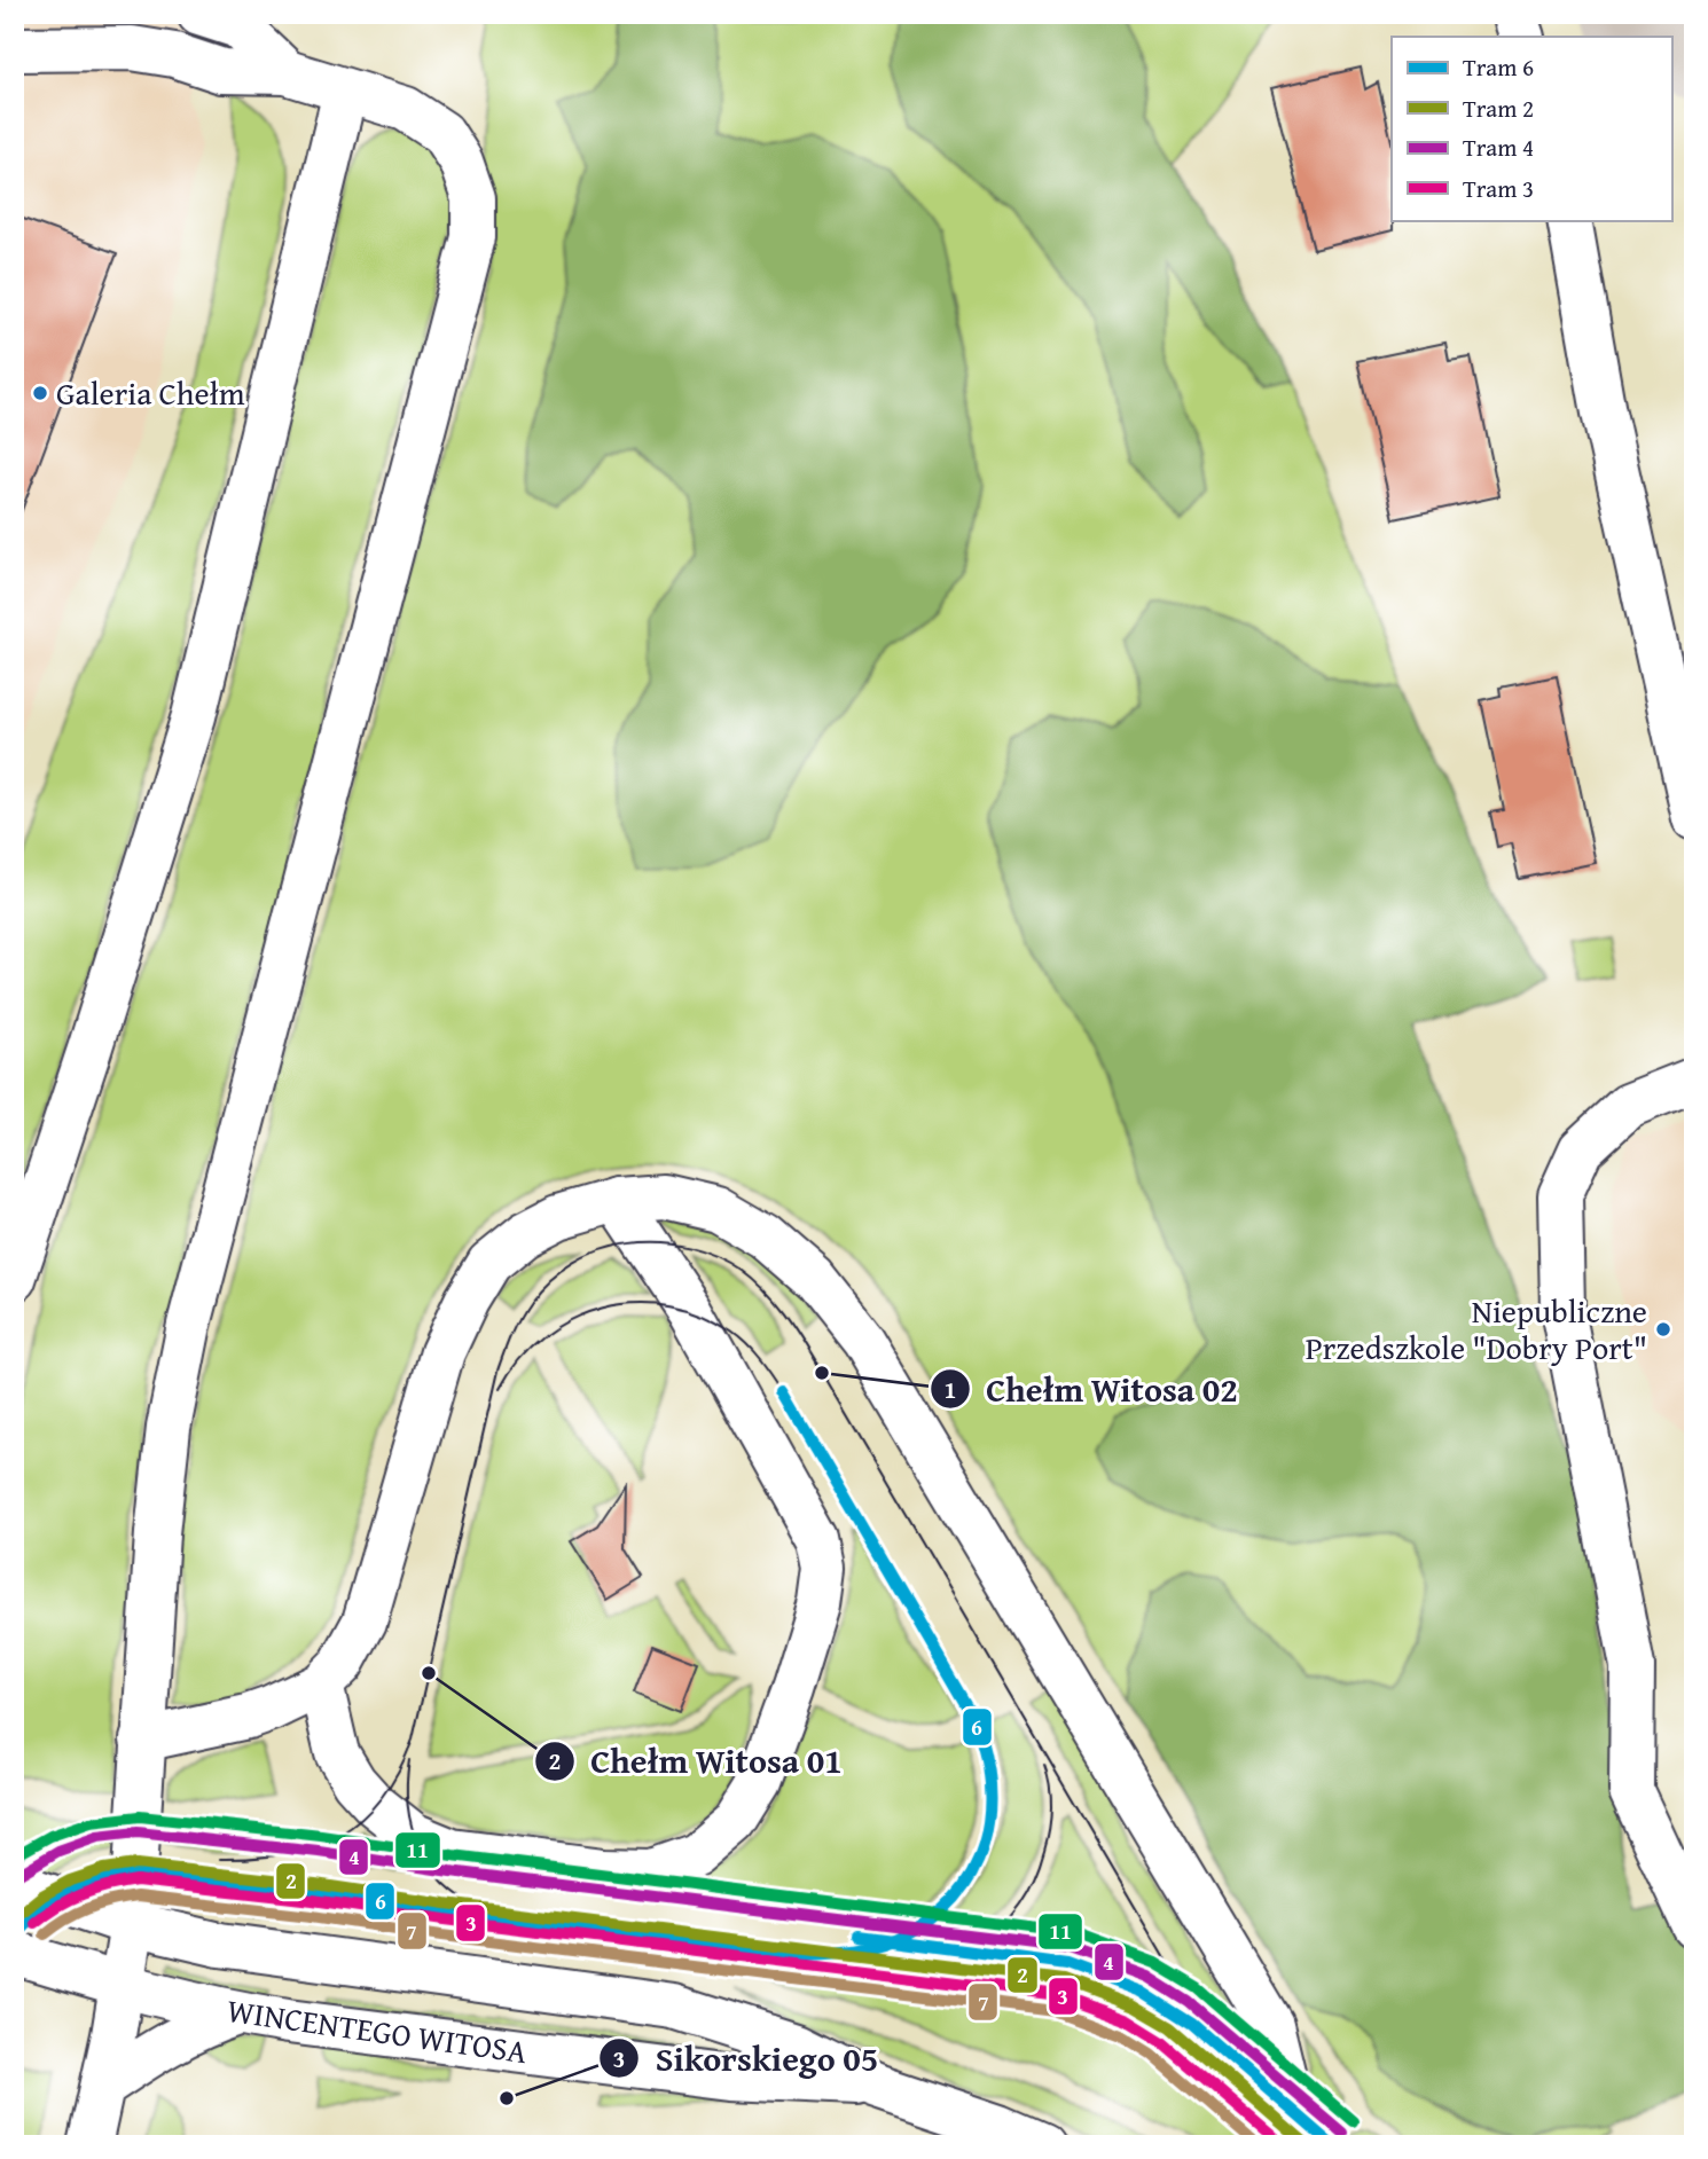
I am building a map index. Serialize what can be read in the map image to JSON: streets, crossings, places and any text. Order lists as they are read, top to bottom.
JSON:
{
  "streets": {
    "street": ["WINCENTEGO WITOSA"]
  },
  "places": [
    "Galeria Chełm",
    "Niepubliczne Przedszkole \"Dobry Port\"",
    "Chełm Witosa 02",
    "Chełm Witosa 01",
    "Sikorskiego 05"
  ],
  "lines": [
    "tram line 6",
    "transit line 11",
    "tram line 4",
    "tram line 2",
    "tram line 3",
    "transit line 7"
  ],
  "legend": [
    "Tram 6",
    "Tram 2",
    "Tram 4",
    "Tram 3"
  ]
}
